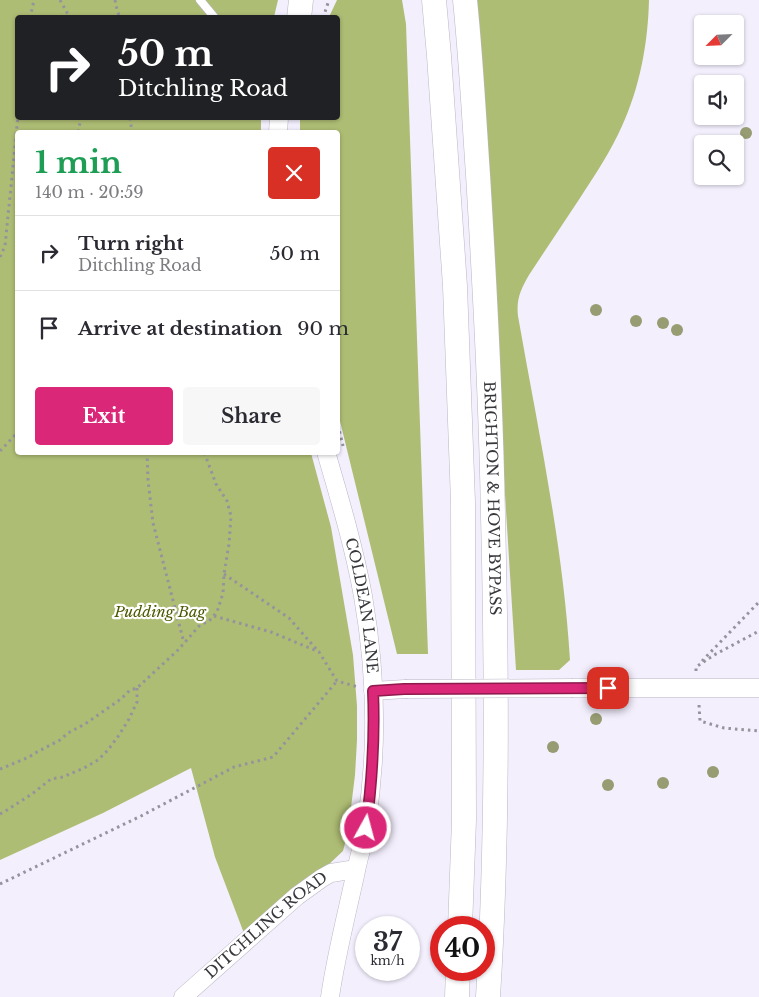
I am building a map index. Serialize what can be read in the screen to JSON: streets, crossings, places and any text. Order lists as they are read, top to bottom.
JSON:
{
  "streets": {
    "highway": ["BRIGHTON & HOVE BYPASS"],
    "street": ["COLDEAN LANE", "DITCHLING ROAD"]
  },
  "crossings": [
    ["COLDEAN LANE", "DITCHLING ROAD"]
  ],
  "parks": ["Pudding Bag"],
  "north": "bottom left",
  "page": {
    "turn": ["50 m", "Ditchling Road"],
    "heading": ["1 min", "140 m · 20:59"],
    "list": [
      {
        "name": "Turn right",
        "note": "Ditchling Road",
        "value": "50 m"
      },
      {
        "name": "Arrive at destination",
        "value": "90 m"
      }
    ],
    "buttons": ["Exit", "Share"],
    "speed": "37 km/h",
    "limit": "40"
  }
}
